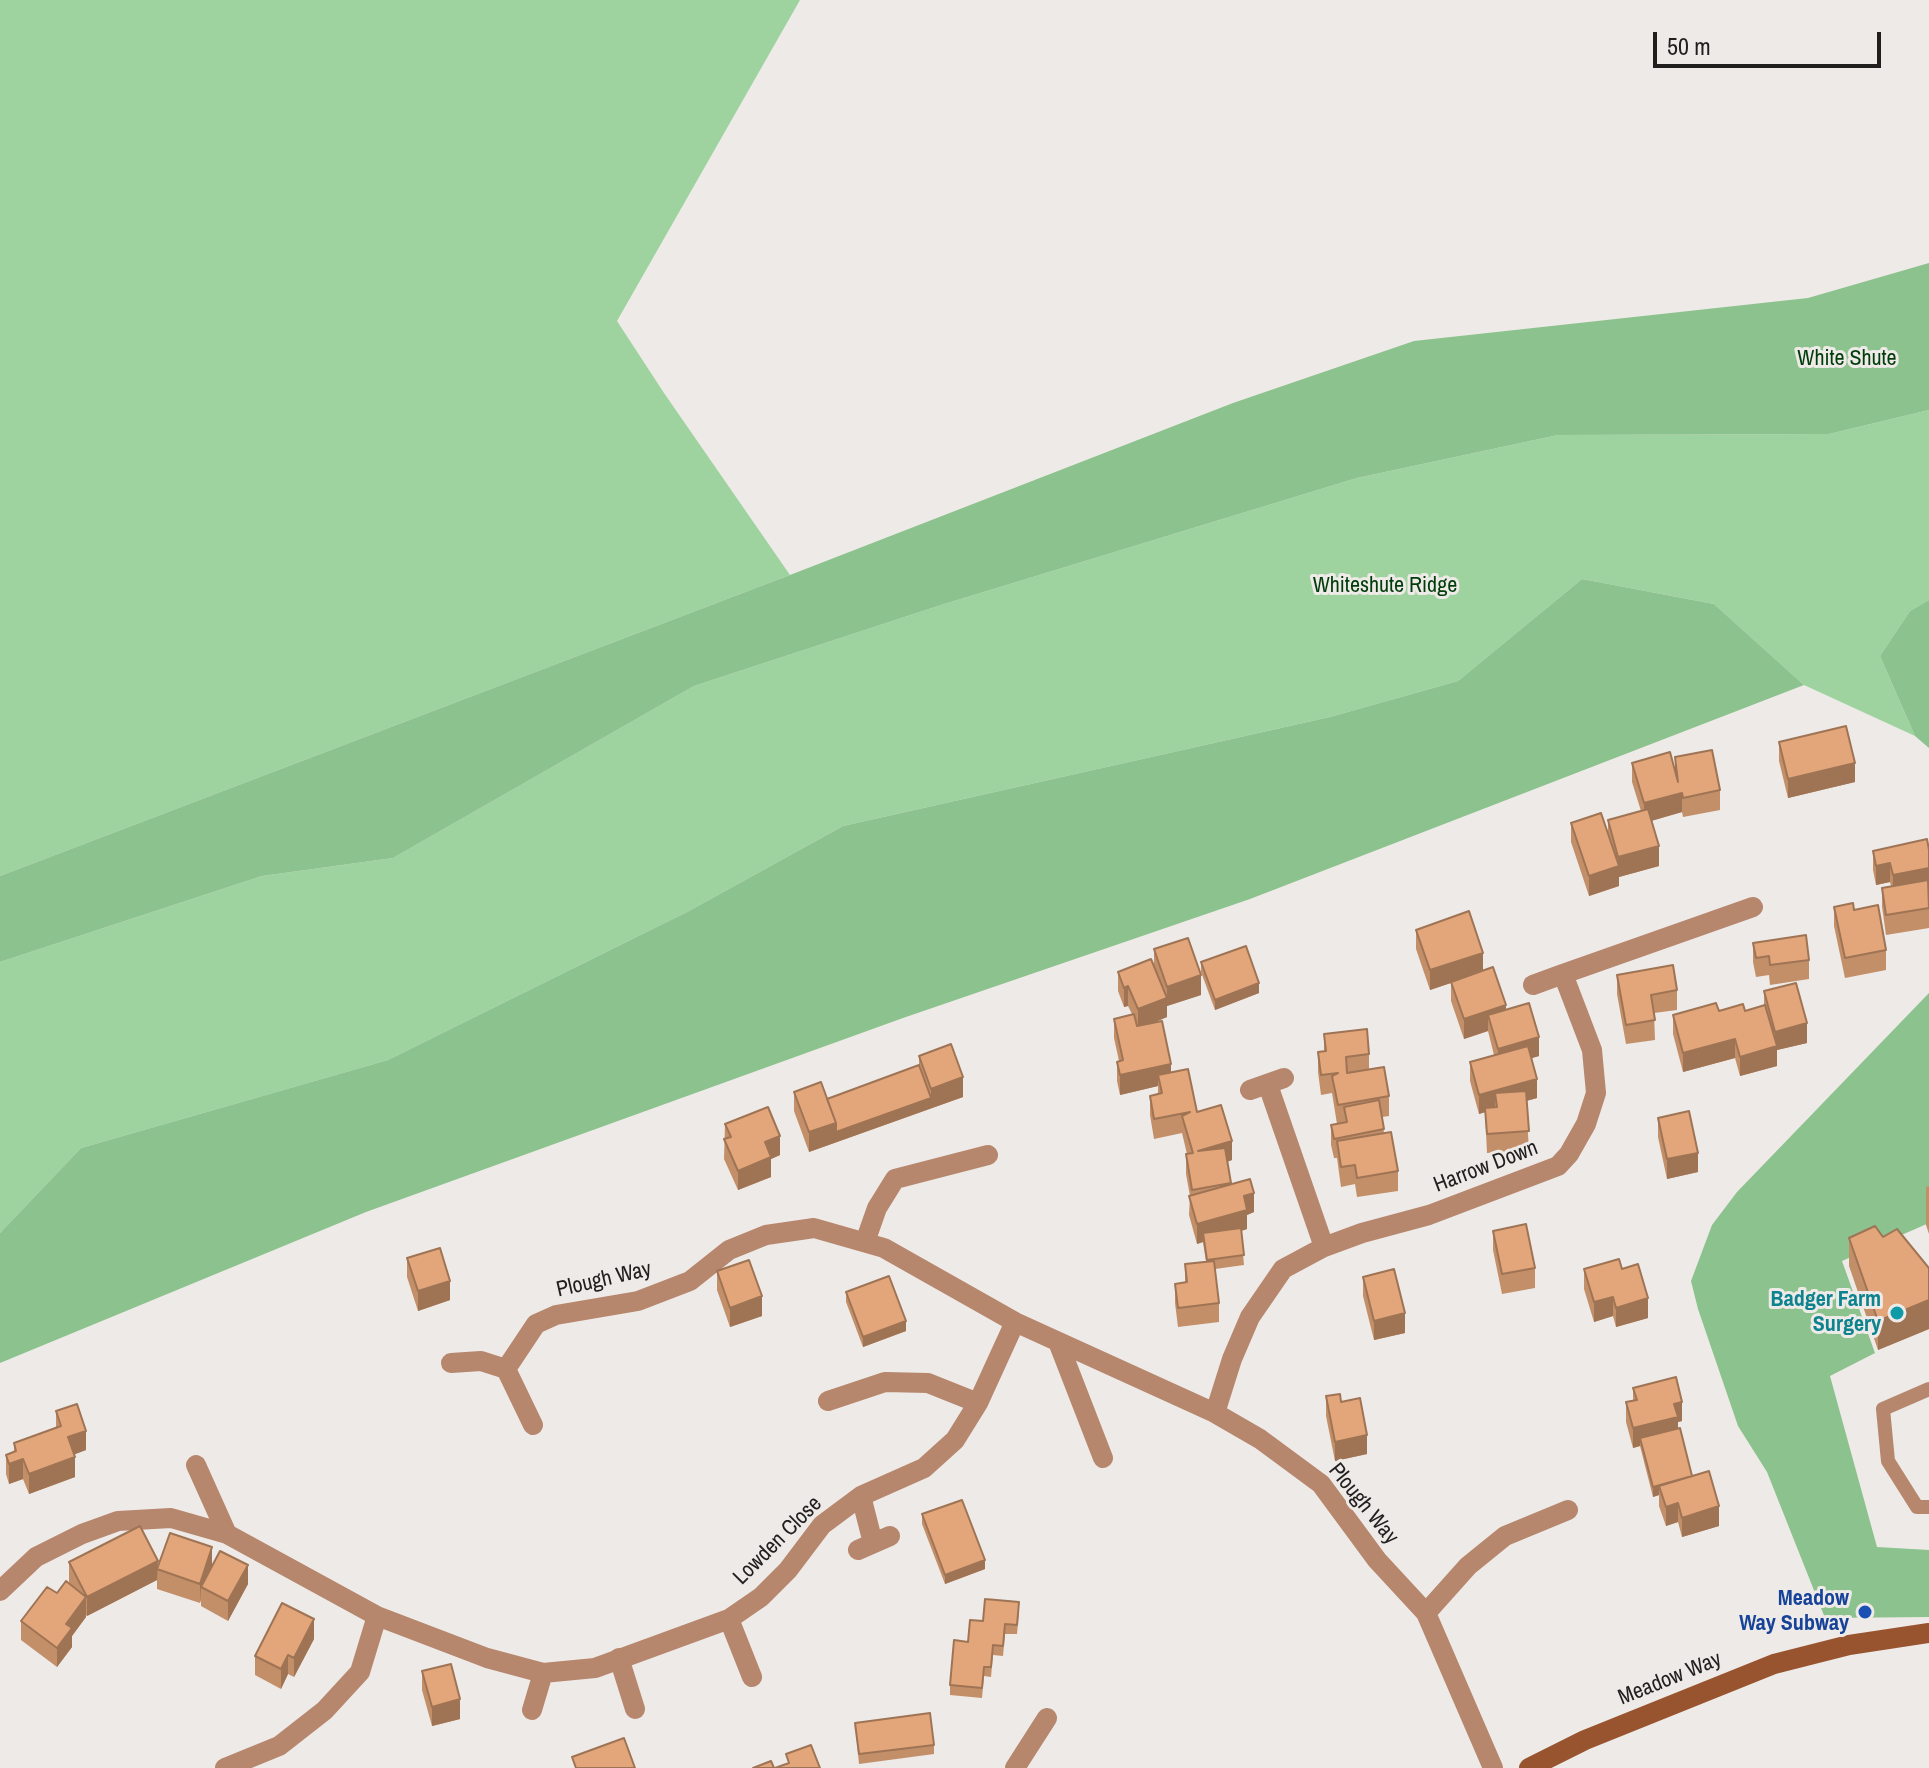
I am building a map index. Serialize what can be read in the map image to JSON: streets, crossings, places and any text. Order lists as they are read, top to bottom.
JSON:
{
  "streets": {
    "street": [
      "Harrow Down",
      "Plough Way",
      "Lowden Close",
      "Meadow Way"
    ]
  },
  "crossings": [
    ["Harrow Down", "Plough Way"],
    ["Plough Way", "Lowden Close"]
  ],
  "parks": ["White Shute", "Whiteshute Ridge"],
  "places": ["Badger Farm Surgery", "Meadow Way Subway"],
  "scale_bar": "50 m"
}
